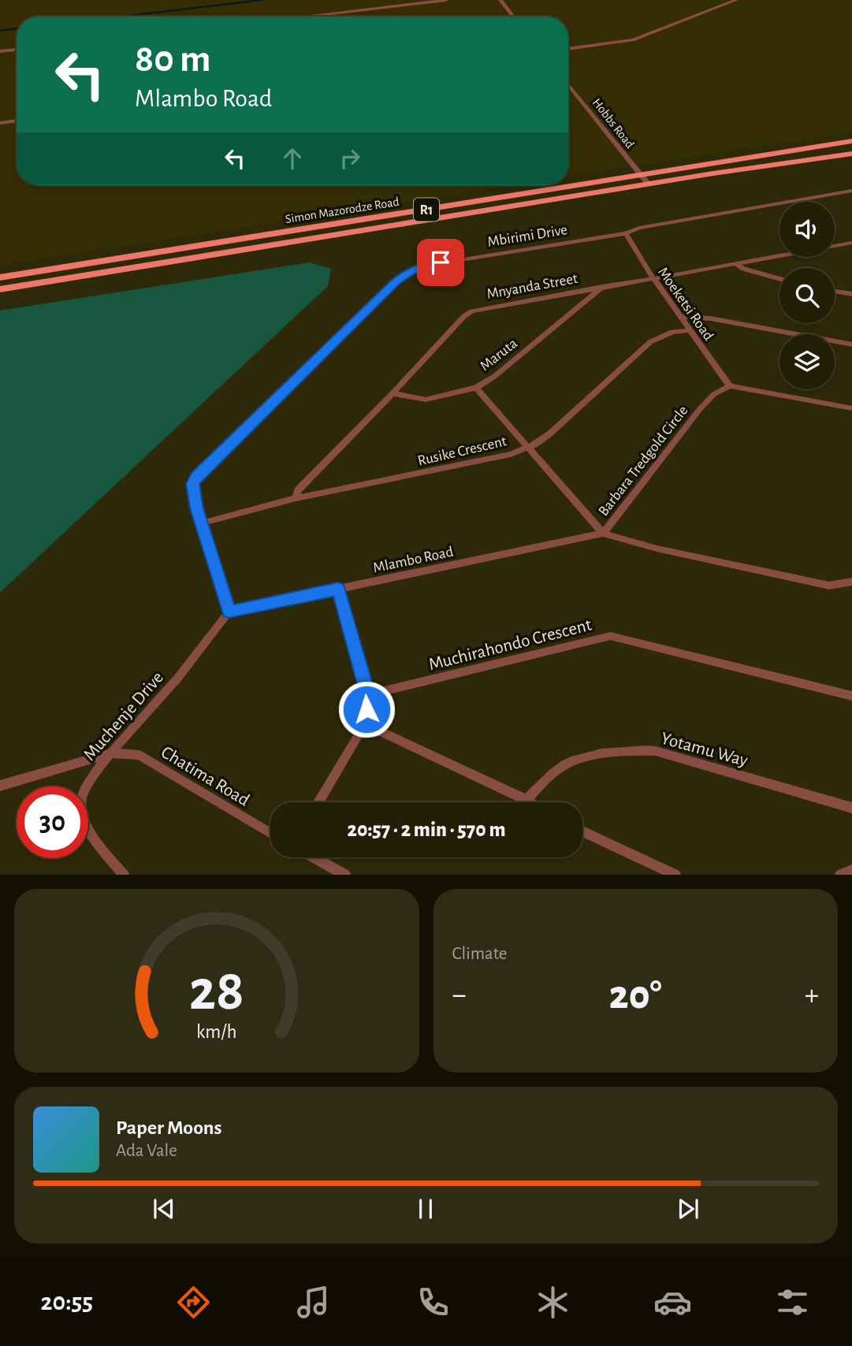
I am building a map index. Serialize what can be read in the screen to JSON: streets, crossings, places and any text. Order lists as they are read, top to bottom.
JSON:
{
  "streets": {
    "highway": ["Simon Mazorodze Road", "R1"],
    "street": [
      "Hobbs Road",
      "Mbirimi Drive",
      "Mnyanda Street",
      "Moeketsi Road",
      "Maruta",
      "Rusike Crescent",
      "Barbara Tredgold Circle",
      "Mlambo Road",
      "Muchirahondo Crescent",
      "Muchenje Drive",
      "Yotamu Way",
      "Chatima Road"
    ]
  },
  "crossings": [
    ["Hobbs Road", "Simon Mazorodze Road"],
    ["Mbirimi Drive", "Moeketsi Road"],
    ["Mbirimi Drive", "Rusike Crescent"],
    ["Mbirimi Drive", "Mlambo Road"],
    ["Mbirimi Drive", "Muchenje Drive"],
    ["Mnyanda Street", "Moeketsi Road"],
    ["Mnyanda Street", "Maruta"],
    ["Mnyanda Street", "Rusike Crescent"],
    ["Moeketsi Road", "Rusike Crescent"],
    ["Moeketsi Road", "Barbara Tredgold Circle"],
    ["Barbara Tredgold Circle", "Mlambo Road"],
    ["Mlambo Road", "Muchenje Drive"],
    ["Muchenje Drive", "Chatima Road"]
  ],
  "page": {
    "turn": ["80 m", "Mlambo Road"],
    "limit": "30",
    "trip": "20:57 · 2 min · 570 m",
    "tile": "Climate",
    "heat": ["−", "20°", "+"],
    "song": ["Paper Moons", "Ada Vale"],
    "tabs": "20:55",
    "gauge": ["28", "km/h"]
  }
}
